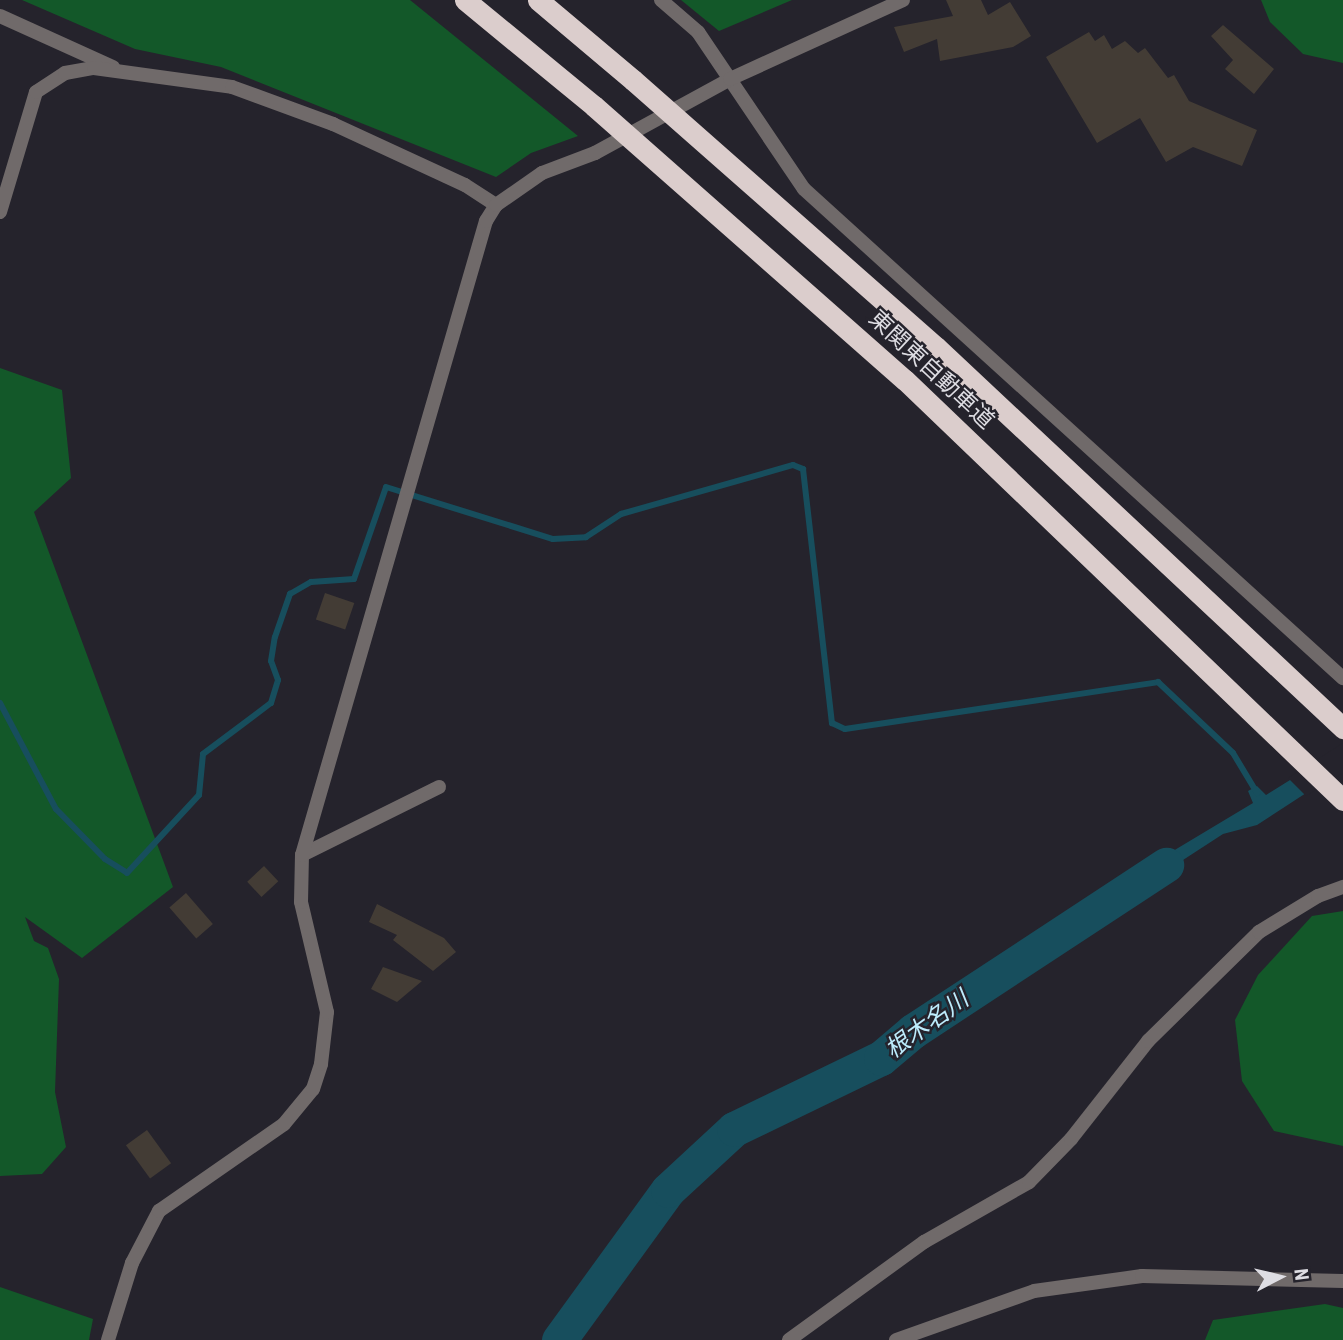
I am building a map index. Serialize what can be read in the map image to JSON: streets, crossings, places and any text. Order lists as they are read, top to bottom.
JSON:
{
  "streets": {
    "highway": ["東関東自動車道"]
  },
  "water": ["根木名川"],
  "north": "right"
}
